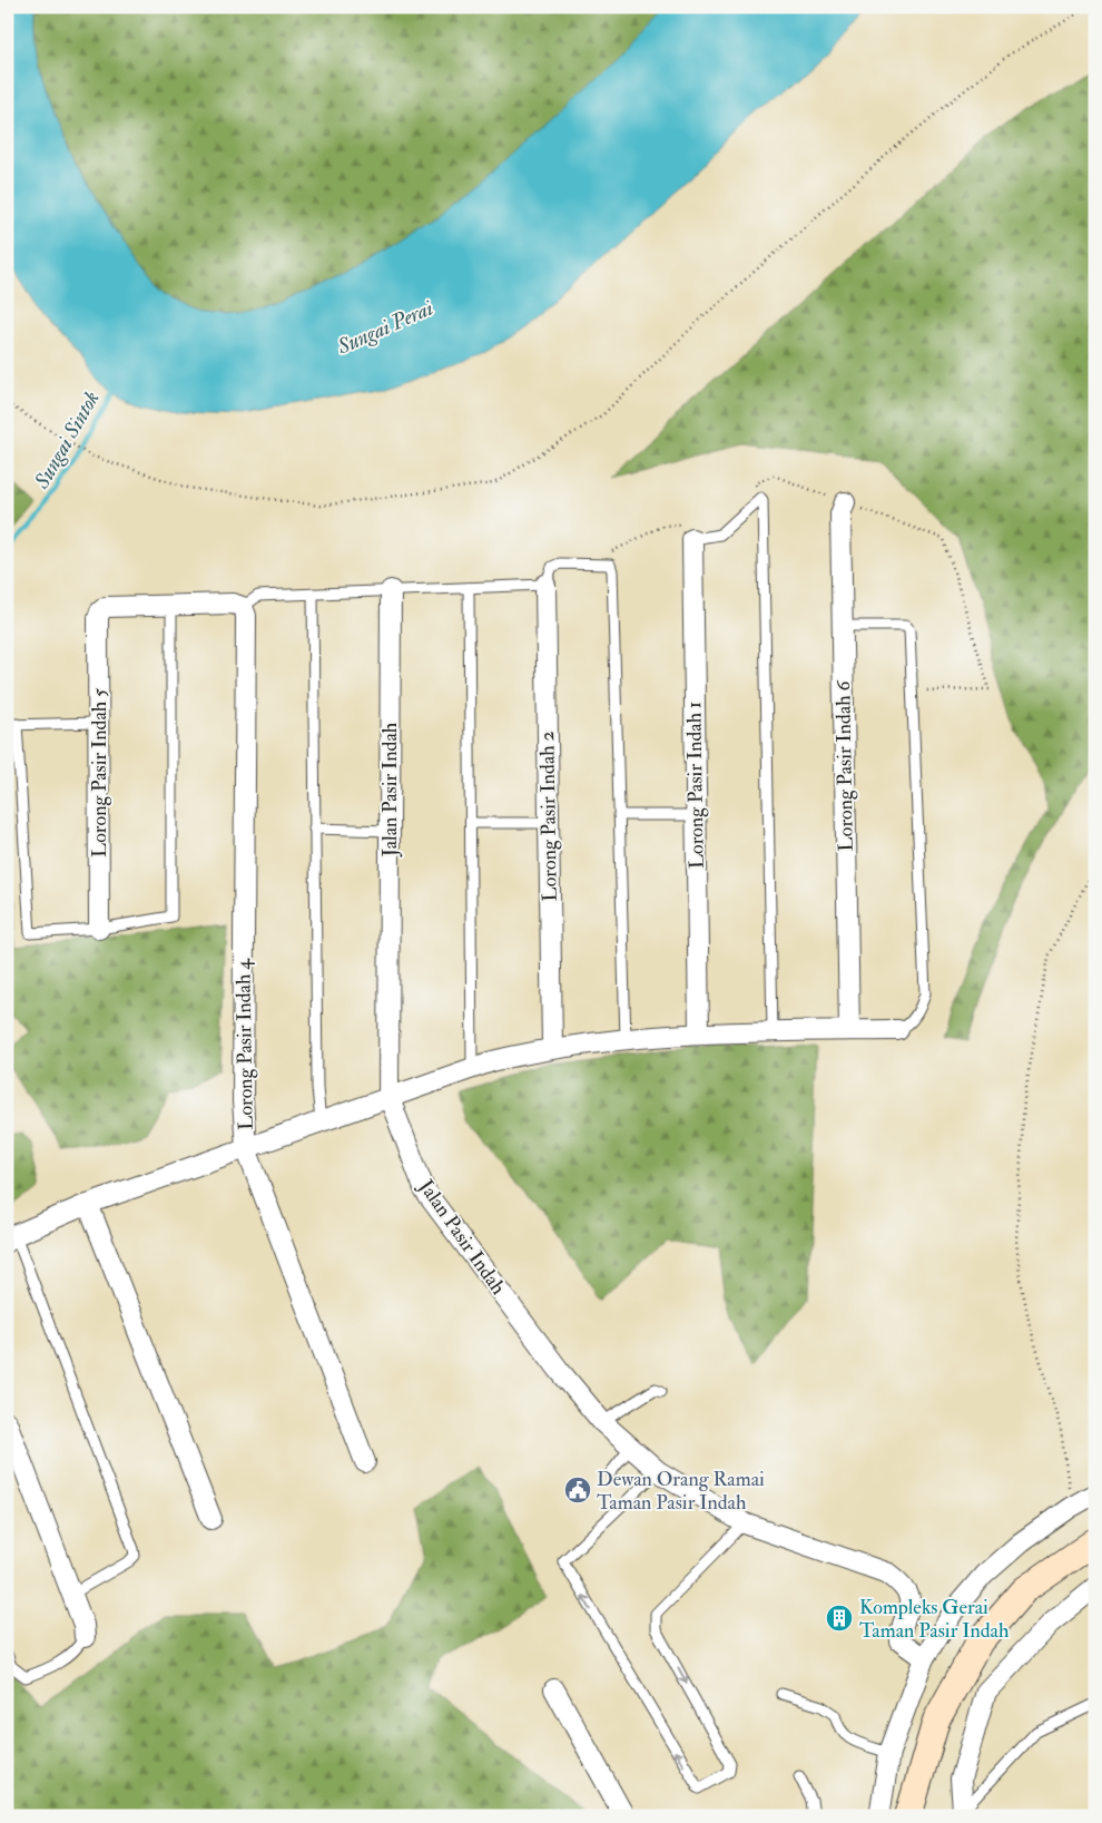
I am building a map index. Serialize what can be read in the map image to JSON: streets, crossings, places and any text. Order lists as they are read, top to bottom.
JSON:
{
  "streets": {
    "street": [
      "Lorong Pasir Indah 6",
      "Lorong Pasir Indah 5",
      "Lorong Pasir Indah 1",
      "Jalan Pasir Indah",
      "Lorong Pasir Indah 2",
      "Lorong Pasir Indah 4"
    ]
  },
  "water": ["Sungai Perai", "Sungai Sintok"],
  "places": {
    "public building": ["Dewan Orang Ramai Taman Pasir Indah"],
    "building": ["Kompleks Gerai Taman Pasir Indah"]
  }
}
